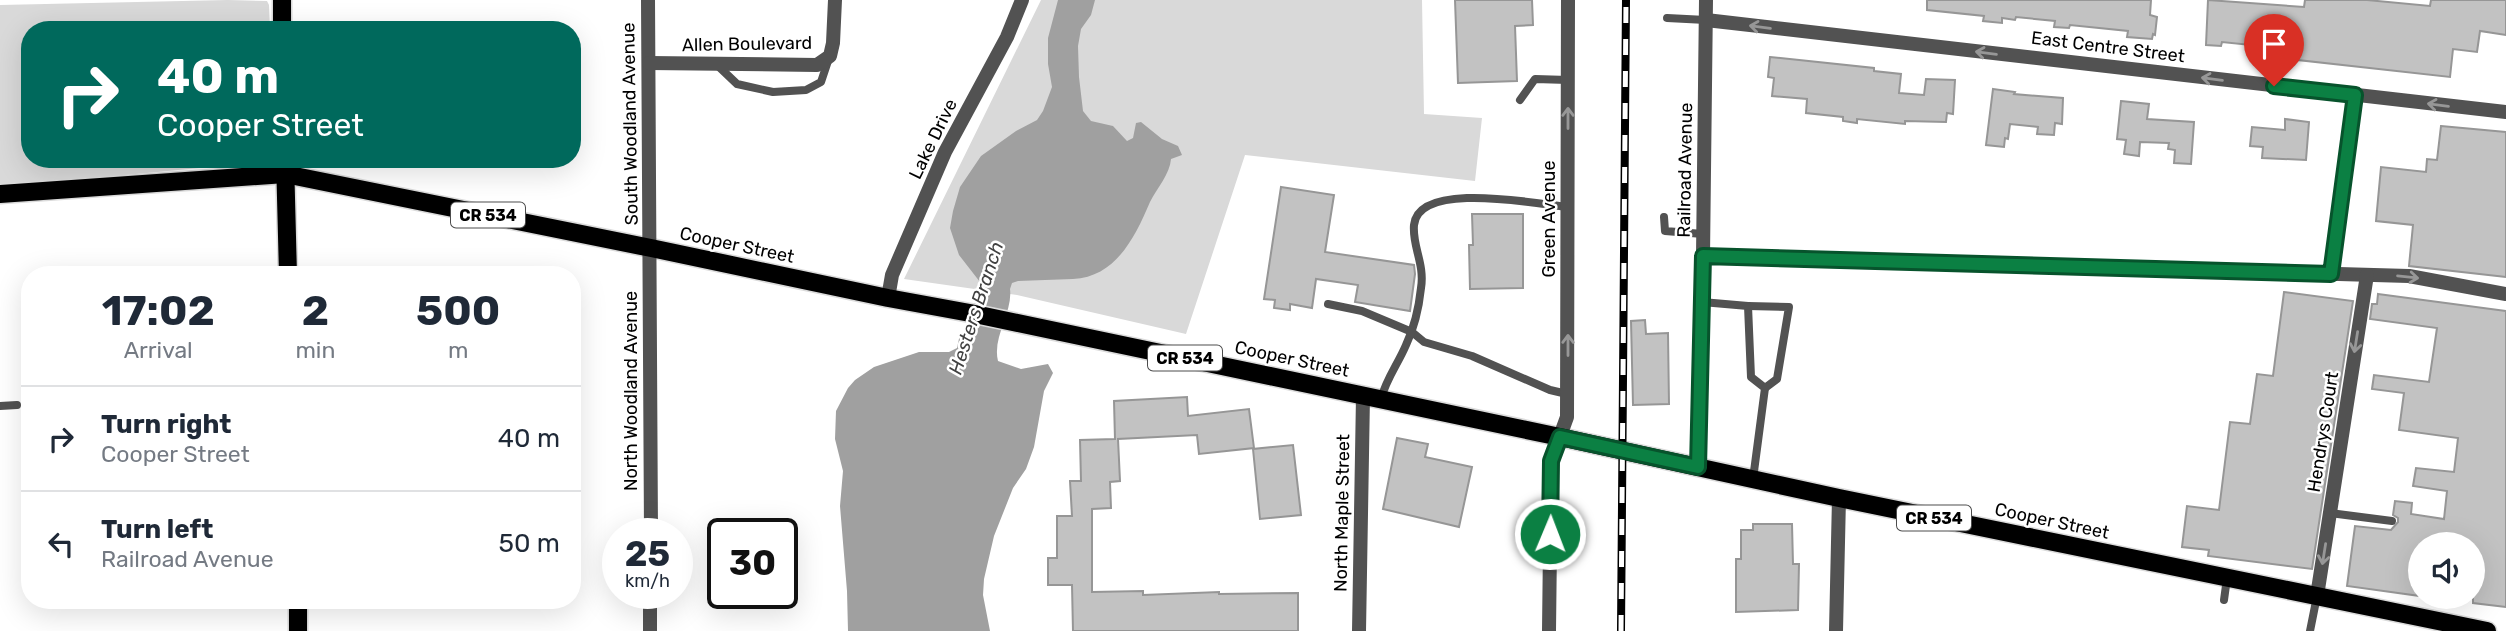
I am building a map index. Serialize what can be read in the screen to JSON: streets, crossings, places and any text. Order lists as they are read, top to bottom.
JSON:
{
  "streets": {
    "main road": ["CR 534", "Cooper Street"],
    "street": [
      "Allen Boulevard",
      "East Centre Street",
      "South Woodland Avenue",
      "Lake Drive",
      "Railroad Avenue",
      "Green Avenue",
      "North Woodland Avenue",
      "Hendrys Court",
      "North Maple Street"
    ]
  },
  "crossings": [
    ["Allen Boulevard", "South Woodland Avenue"],
    ["East Centre Street", "Railroad Avenue"],
    ["South Woodland Avenue", "Cooper Street"],
    ["South Woodland Avenue", "North Woodland Avenue"],
    ["Lake Drive", "Cooper Street"],
    ["Railroad Avenue", "Cooper Street"],
    ["Green Avenue", "Cooper Street"],
    ["Cooper Street", "North Woodland Avenue"],
    ["Cooper Street", "Hendrys Court"],
    ["Cooper Street", "North Maple Street"]
  ],
  "one_way": ["East Centre Street", "Green Avenue", "Hendrys Court"],
  "water": ["Hesters Branch"],
  "page": {
    "turn": ["40 m", "Cooper Street"],
    "eta": [
      "17:02",
      "Arrival",
      "2",
      "min",
      "500",
      "m"
    ],
    "list": [
      {
        "name": "Turn right",
        "note": "Cooper Street",
        "value": "40 m"
      },
      {
        "name": "Turn left",
        "note": "Railroad Avenue",
        "value": "50 m"
      }
    ],
    "speed": "25 km/h",
    "limit": "30"
  }
}
